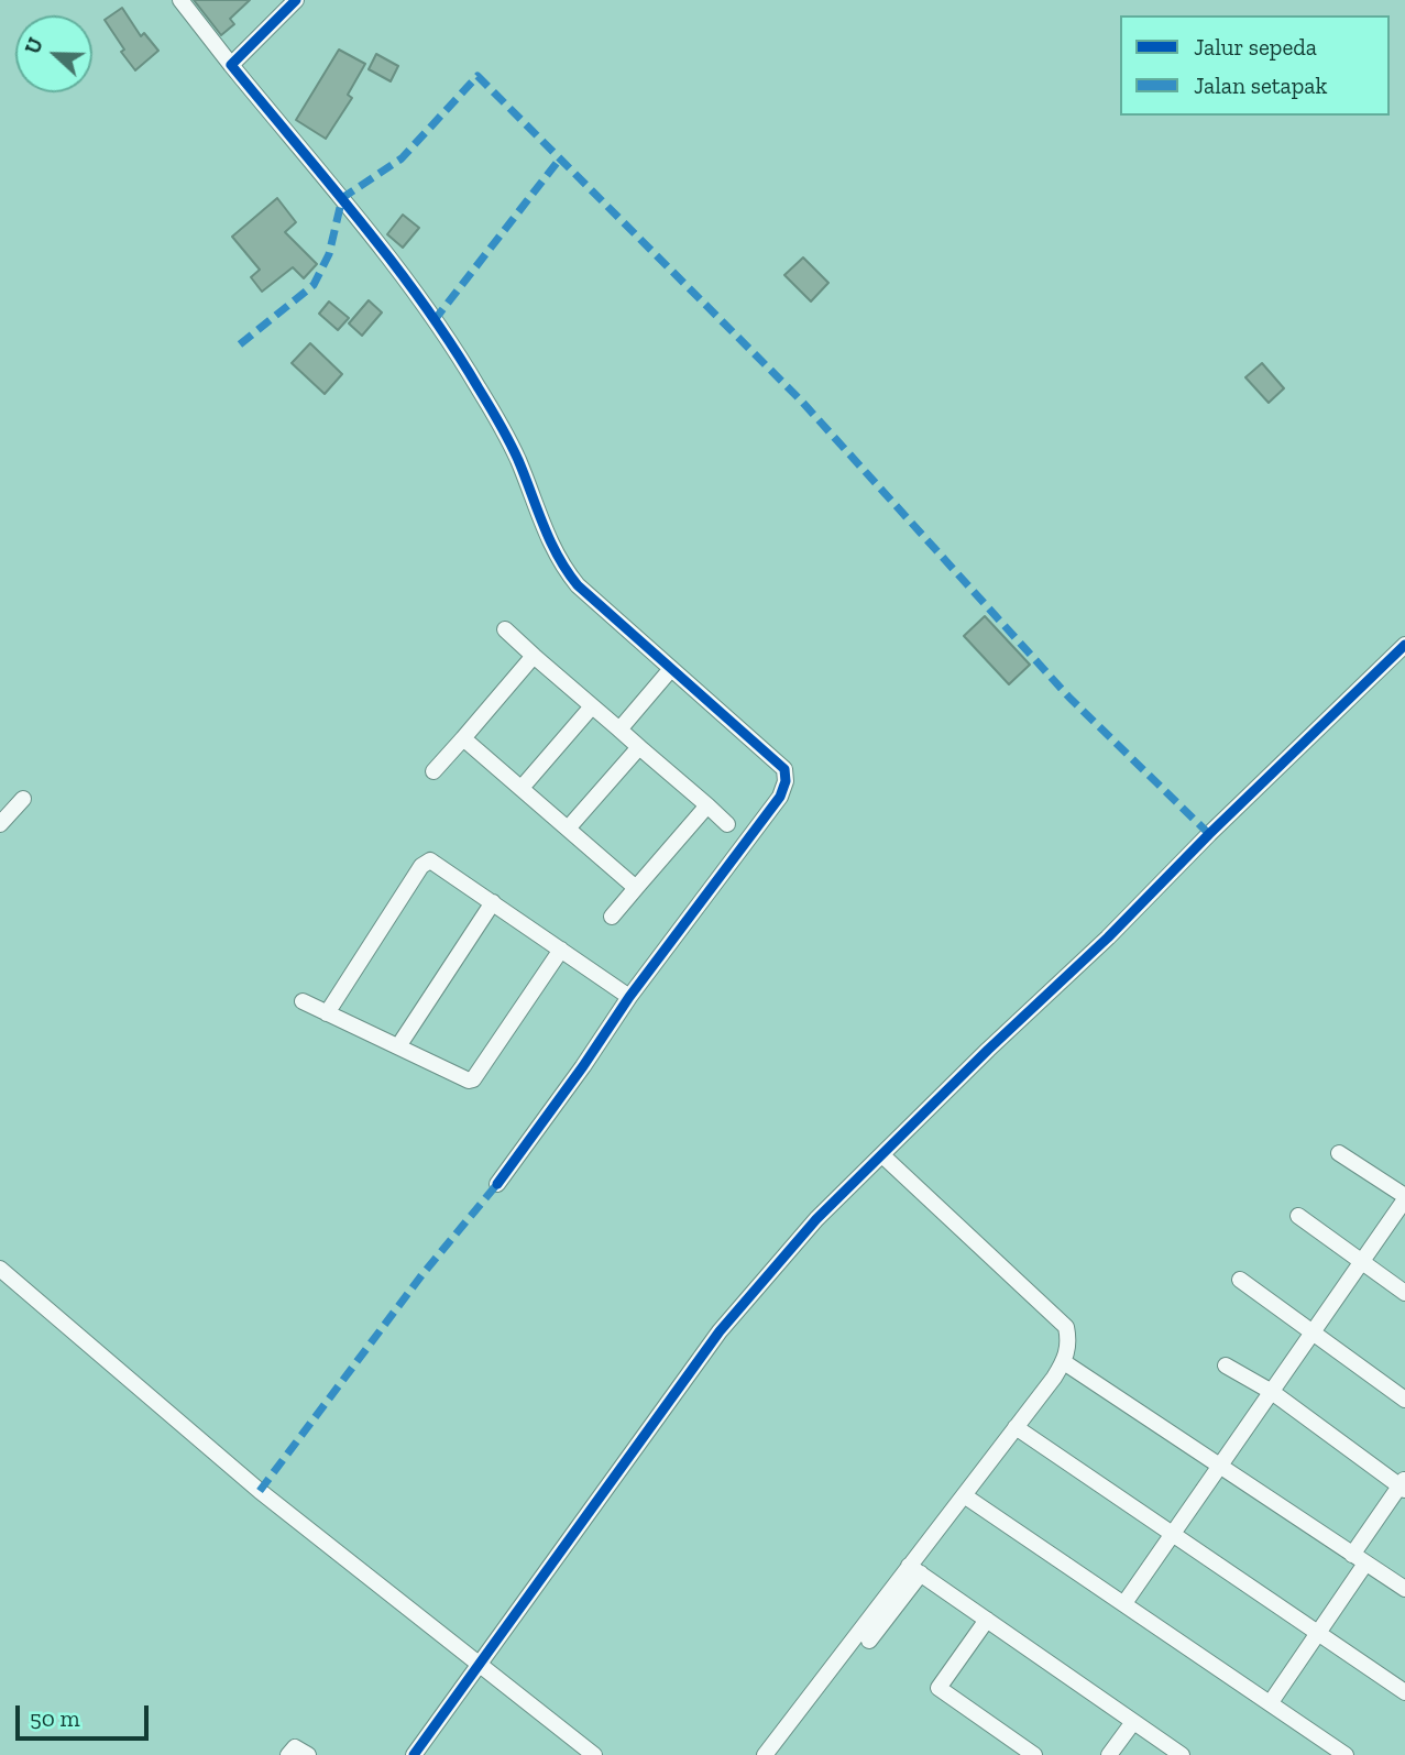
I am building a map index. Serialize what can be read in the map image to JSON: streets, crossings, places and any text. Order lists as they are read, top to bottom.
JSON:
{
  "legend": ["Jalur sepeda", "Jalan setapak"],
  "scale_bar": "50 m",
  "north": "left"
}
